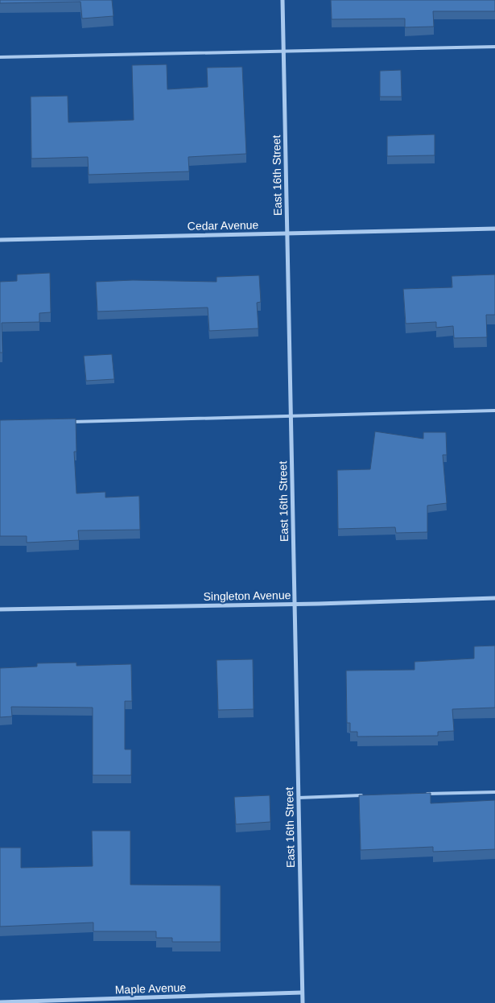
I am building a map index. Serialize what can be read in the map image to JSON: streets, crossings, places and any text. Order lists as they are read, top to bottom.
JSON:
{
  "streets": {
    "street": [
      "East 16th Street",
      "Cedar Avenue",
      "Singleton Avenue",
      "Maple Avenue"
    ]
  },
  "crossings": [
    ["East 16th Street", "Cedar Avenue"],
    ["East 16th Street", "Singleton Avenue"],
    ["East 16th Street", "Maple Avenue"]
  ]
}
